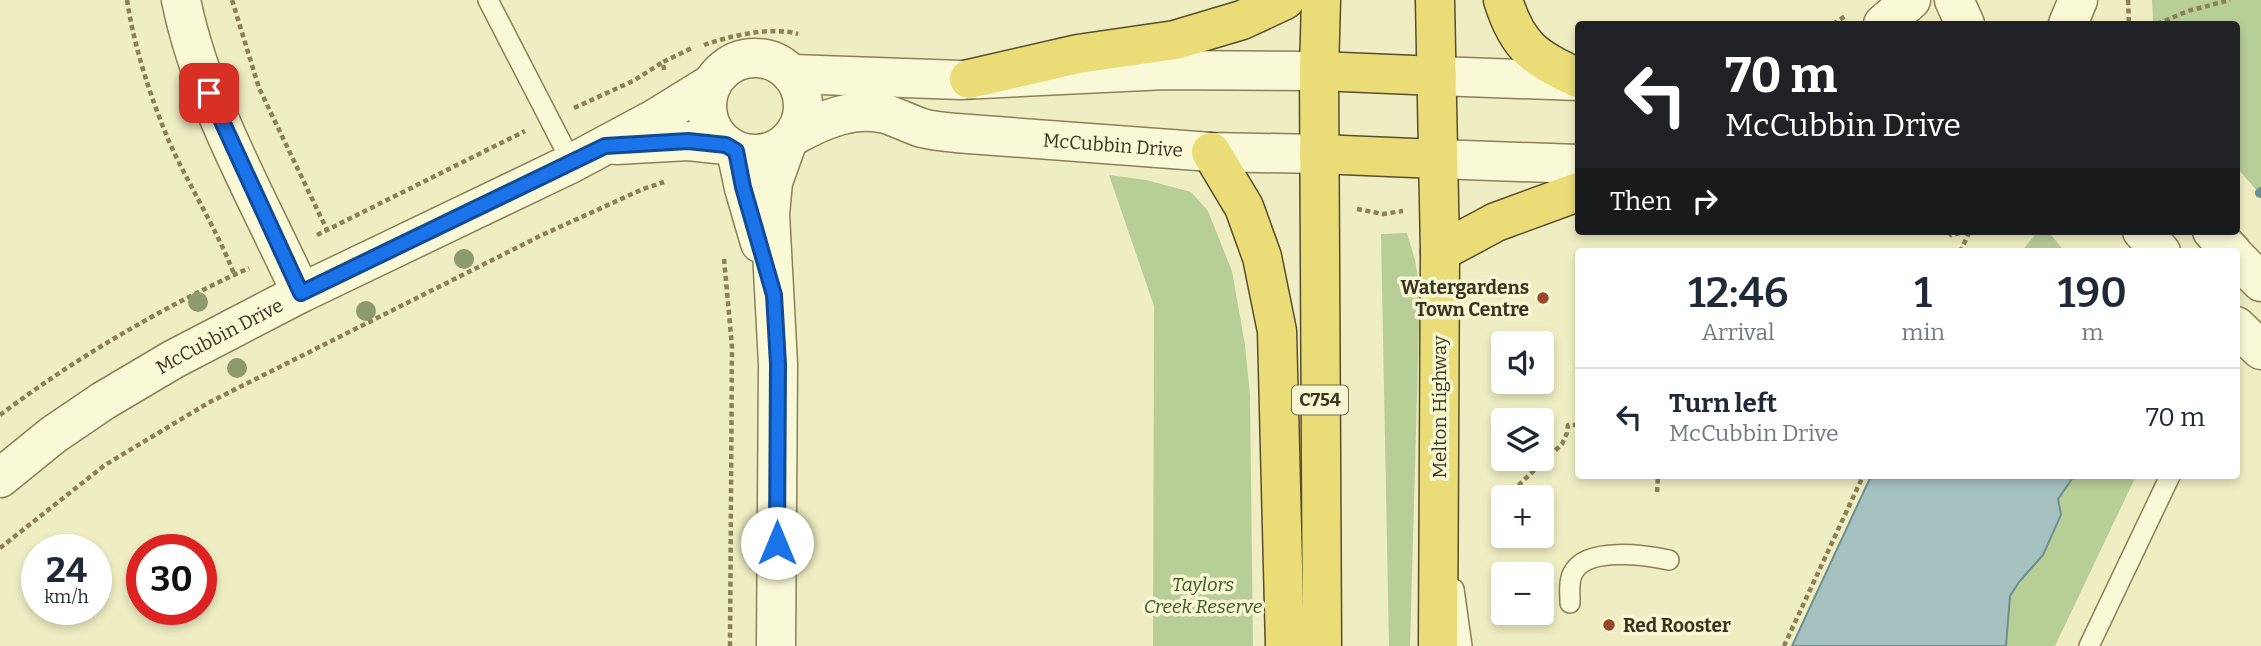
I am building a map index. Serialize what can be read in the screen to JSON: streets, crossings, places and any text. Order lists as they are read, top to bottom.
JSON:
{
  "streets": {
    "highway": ["McCubbin Drive", "C754", "Melton Highway"]
  },
  "crossings": [
    ["McCubbin Drive", "C754"],
    ["McCubbin Drive", "Melton Highway"]
  ],
  "parks": ["Taylors Creek Reserve"],
  "places": ["Watergardens Town Centre", "Red Rooster"],
  "page": {
    "turn": ["70 m", "McCubbin Drive"],
    "then": "Then",
    "eta": [
      "12:46",
      "Arrival",
      "1",
      "min",
      "190",
      "m"
    ],
    "map_buttons": ["+", "−"],
    "list": [
      {
        "name": "Turn left",
        "note": "McCubbin Drive",
        "value": "70 m"
      }
    ],
    "speed": "24 km/h",
    "limit": "30"
  }
}
